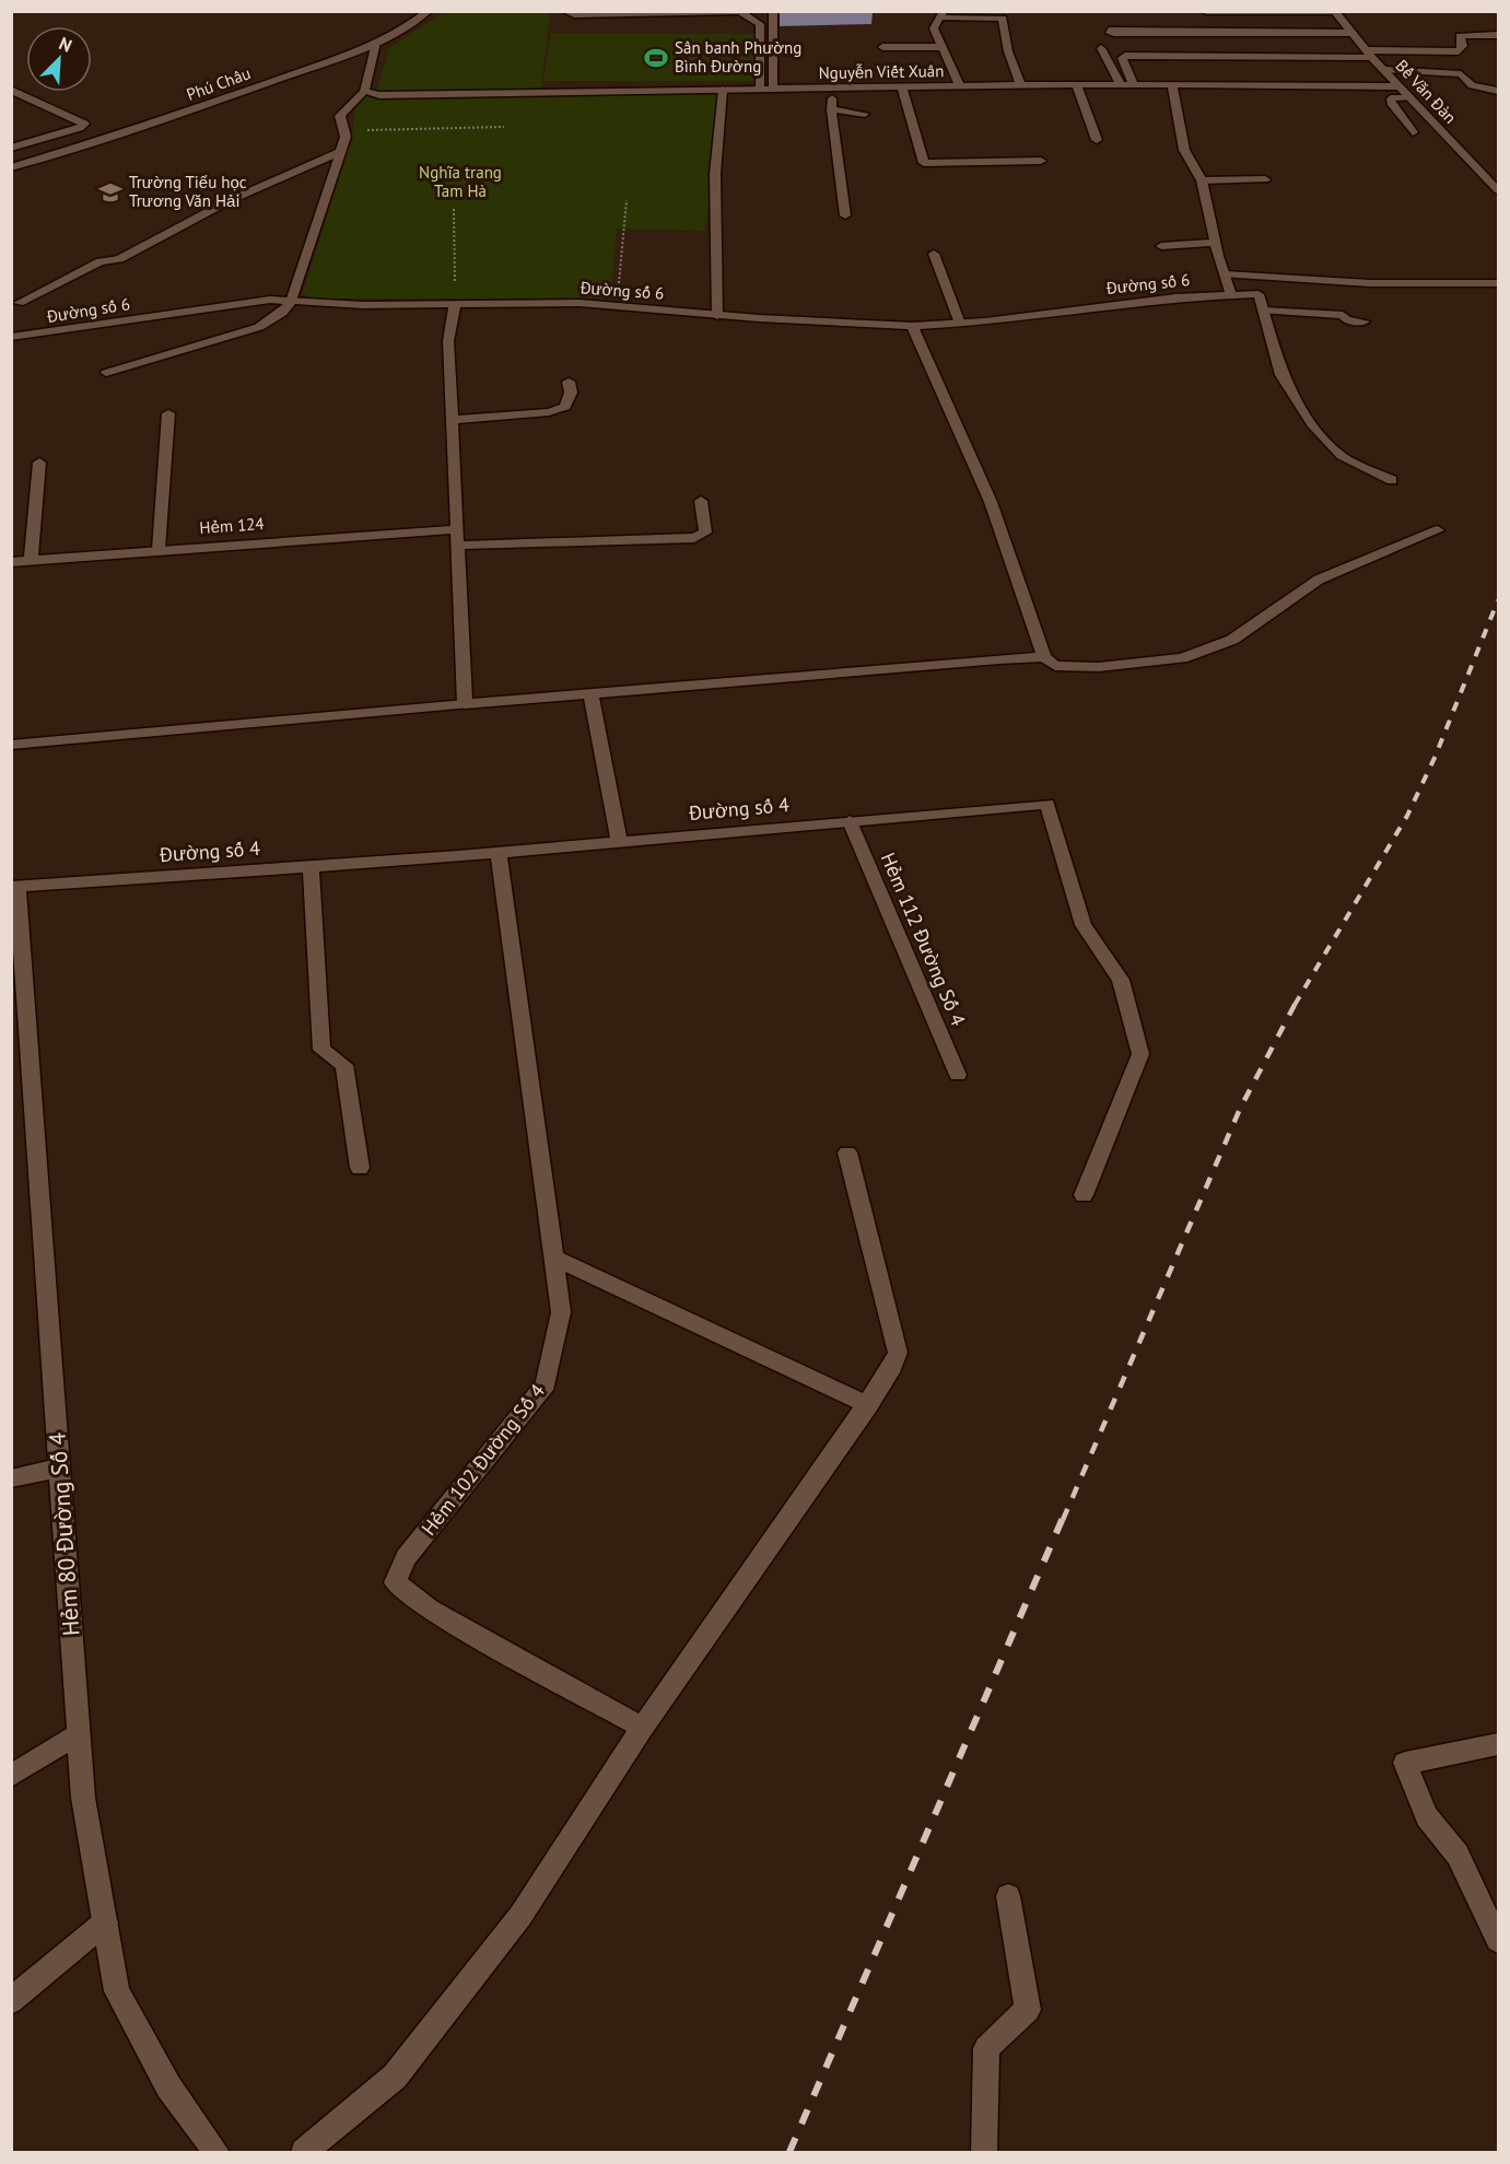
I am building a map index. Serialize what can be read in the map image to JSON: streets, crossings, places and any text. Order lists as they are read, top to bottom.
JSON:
{
  "streets": {
    "street": [
      "Nguyễn Viết Xuân",
      "Phú Châu",
      "Bế Văn Đàn",
      "Đường số 6",
      "Hẻm 124",
      "Đường số 4",
      "Hẻm 112 Đường Số 4",
      "Hẻm 102 Đường Số 4",
      "Hẻm 80 Đường Số 4"
    ]
  },
  "crossings": [
    ["Nguyễn Viết Xuân", "Bế Văn Đàn"],
    ["Đường số 4", "Hẻm 112 Đường Số 4"],
    ["Đường số 4", "Hẻm 102 Đường Số 4"],
    ["Đường số 4", "Hẻm 80 Đường Số 4"]
  ],
  "parks": ["Nghĩa trang Tam Hà"],
  "places": {
    "sports": ["Sân banh Phường Bình Đường"],
    "school or university": ["Trường Tiểu học Trương Văn Hải"]
  },
  "north": "top right"
}
